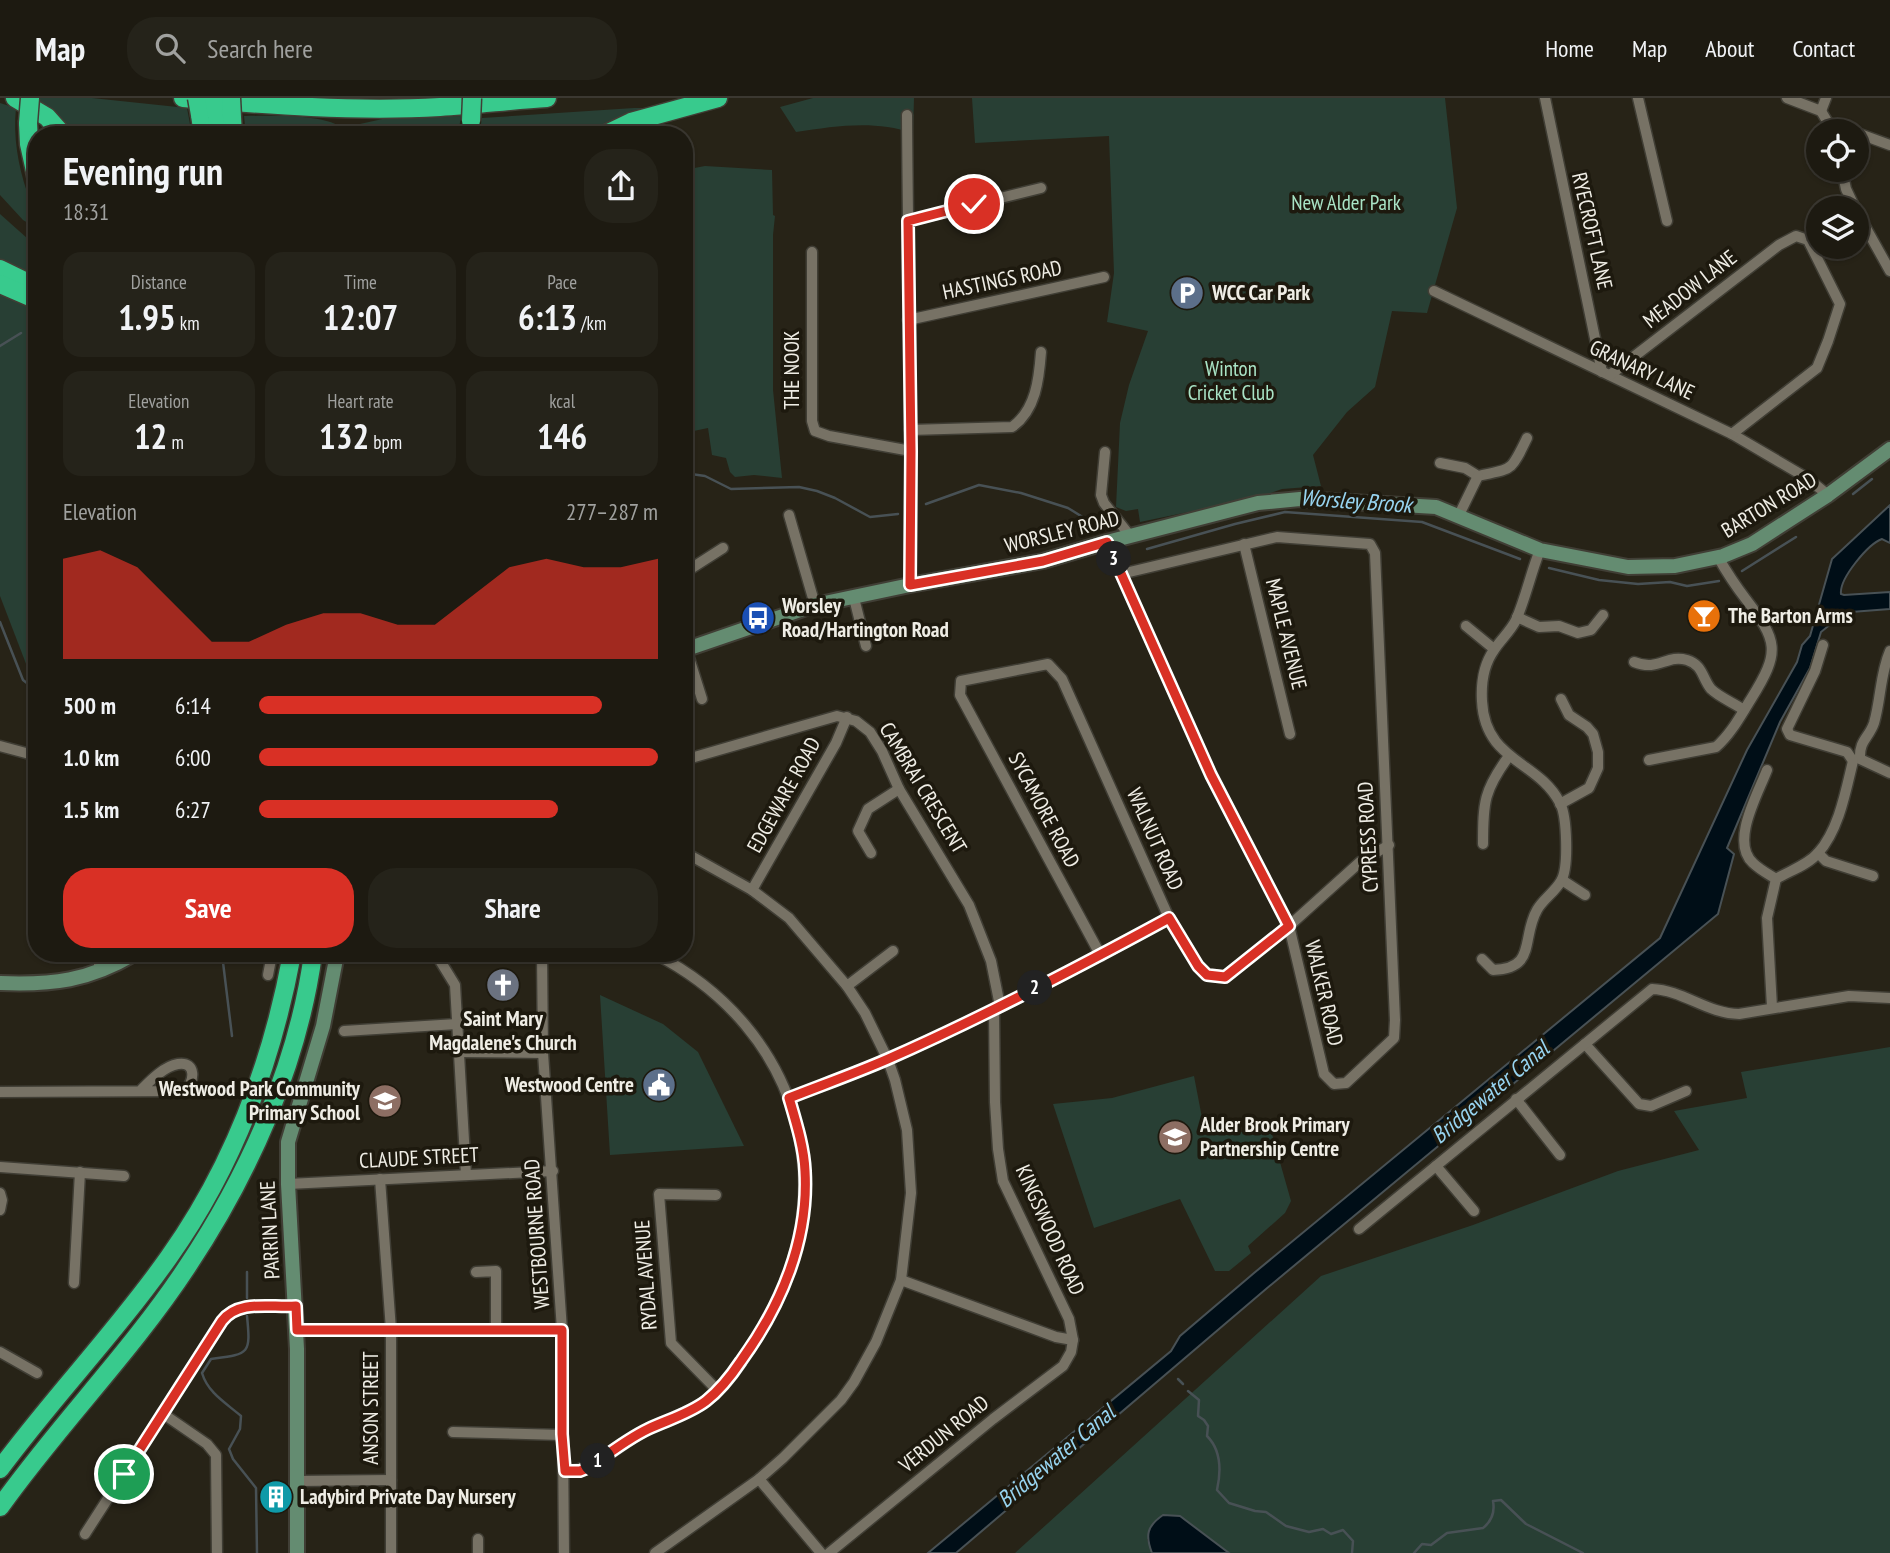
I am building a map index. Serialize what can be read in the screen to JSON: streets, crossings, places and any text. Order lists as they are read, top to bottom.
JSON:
{
  "streets": {
    "main road": ["BARTON ROAD", "WORSLEY ROAD", "PARRIN LANE"],
    "street": [
      "RYECROFT LANE",
      "HASTINGS ROAD",
      "MEADOW LANE",
      "THE NOOK",
      "GRANARY LANE",
      "MAPLE AVENUE",
      "CAMBRAI CRESCENT",
      "EDGEWARE ROAD",
      "SYCAMORE ROAD",
      "CYPRESS ROAD",
      "WALNUT ROAD",
      "WALKER ROAD",
      "CLAUDE STREET",
      "KINGSWOOD ROAD",
      "WESTBOURNE ROAD",
      "RYDAL AVENUE",
      "ANSON STREET",
      "VERDUN ROAD"
    ]
  },
  "crossings": [
    ["RYECROFT LANE", "MEADOW LANE"],
    ["RYECROFT LANE", "GRANARY LANE"],
    ["MEADOW LANE", "GRANARY LANE"],
    ["GRANARY LANE", "BARTON ROAD"],
    ["BARTON ROAD", "WORSLEY ROAD"],
    ["WORSLEY ROAD", "WALKER ROAD"],
    ["MAPLE AVENUE", "CYPRESS ROAD"],
    ["CAMBRAI CRESCENT", "EDGEWARE ROAD"],
    ["CAMBRAI CRESCENT", "KINGSWOOD ROAD"],
    ["SYCAMORE ROAD", "WALNUT ROAD"],
    ["CYPRESS ROAD", "WALKER ROAD"],
    ["WALNUT ROAD", "WALKER ROAD"],
    ["CLAUDE STREET", "PARRIN LANE"],
    ["CLAUDE STREET", "WESTBOURNE ROAD"],
    ["CLAUDE STREET", "ANSON STREET"],
    ["KINGSWOOD ROAD", "VERDUN ROAD"]
  ],
  "water": ["Worsley Brook", "Bridgewater Canal"],
  "parks": ["New Alder Park", "Winton Cricket Club"],
  "places": {
    "parking": ["WCC Car Park"],
    "bar": ["The Barton Arms"],
    "bus stop": ["Worsley Road/Hartington Road"],
    "church": ["Saint Mary Magdalene's Church"],
    "public building": ["Westwood Centre"],
    "school or university": ["Westwood Park Community Primary School", "Alder Brook Primary Partnership Centre"],
    "building": ["Ladybird Private Day Nursery"]
  },
  "page": {
    "header": "Map",
    "search": "Search here",
    "nav": [
      "Home",
      "Map",
      "About",
      "Contact"
    ],
    "heading": ["Evening run", "18:31"],
    "stats": [
      ["Distance", "1.95 km"],
      ["Time", "12:07"],
      ["Pace", "6:13 /km"],
      ["Elevation", "12 m"],
      ["Heart rate", "132 bpm"],
      ["kcal", "146"]
    ],
    "chart": ["Elevation", "277–287 m"],
    "pins": ["3", "2", "1"],
    "list": [
      {
        "name": "500 m",
        "note": "6:14"
      },
      {
        "name": "1.0 km",
        "note": "6:00"
      },
      {
        "name": "1.5 km",
        "note": "6:27"
      }
    ],
    "buttons": ["Save", "Share"]
  }
}
